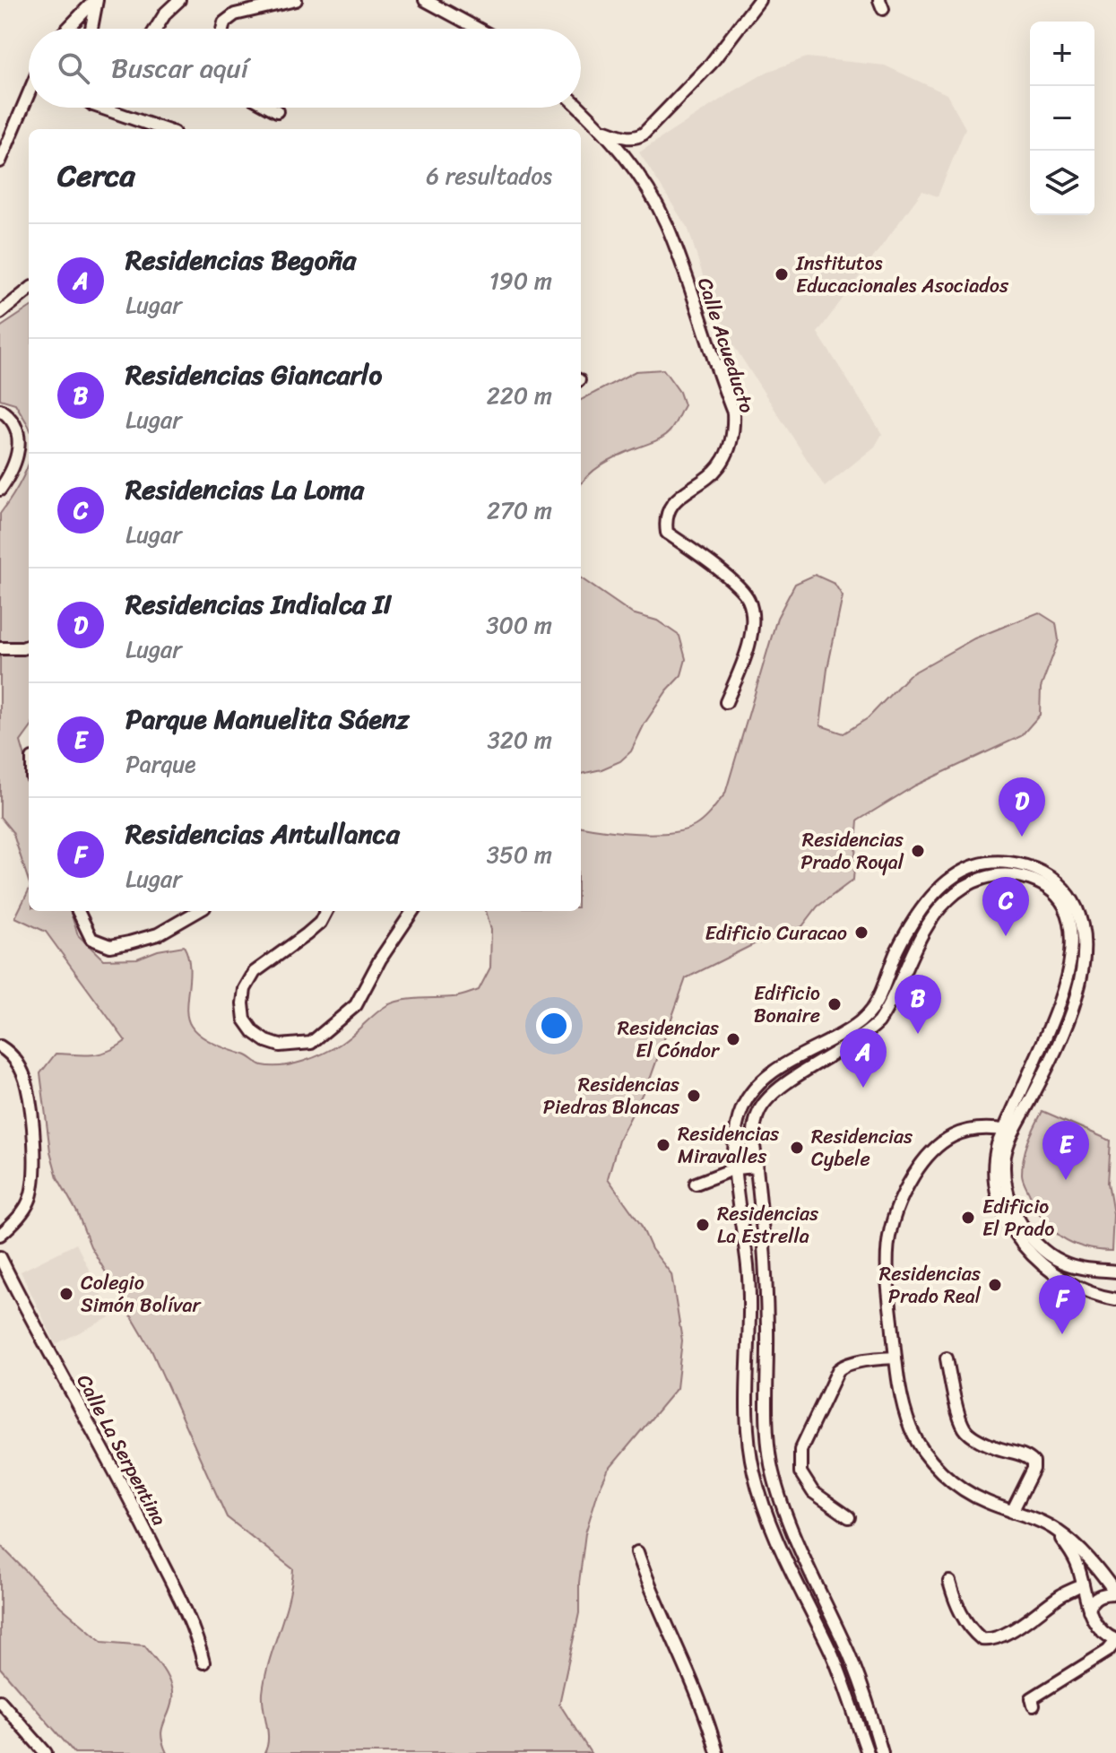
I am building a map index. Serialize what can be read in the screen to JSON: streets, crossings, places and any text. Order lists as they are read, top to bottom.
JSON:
{
  "streets": {
    "street": ["Calle Acueducto", "Calle La Serpentina"]
  },
  "places": [
    "Institutos Educacionales Asociados",
    "Residencias Prado Royal",
    "Edificio Curacao",
    "Edificio Bonaire",
    "Residencias El Cóndor",
    "Residencias Piedras Blancas",
    "Residencias Miravalles",
    "Residencias Cybele",
    "Edificio El Prado",
    "Residencias La Estrella",
    "Residencias Prado Real",
    "Colegio Simón Bolívar"
  ],
  "page": {
    "map_buttons": ["+", "−"],
    "search": "Buscar aquí",
    "heading": ["Cerca", "6 resultados"],
    "list": [
      {
        "mark": "A",
        "name": "Residencias Begoña",
        "note": "Lugar",
        "value": "190 m"
      },
      {
        "mark": "B",
        "name": "Residencias Giancarlo",
        "note": "Lugar",
        "value": "220 m"
      },
      {
        "mark": "C",
        "name": "Residencias La Loma",
        "note": "Lugar",
        "value": "270 m"
      },
      {
        "mark": "D",
        "name": "Residencias Indialca II",
        "note": "Lugar",
        "value": "300 m"
      },
      {
        "mark": "E",
        "name": "Parque Manuelita Sáenz",
        "note": "Parque",
        "value": "320 m"
      },
      {
        "mark": "F",
        "name": "Residencias Antullanca",
        "note": "Lugar",
        "value": "350 m"
      }
    ],
    "pins": [
      "D",
      "C",
      "B",
      "A",
      "E",
      "F"
    ]
  }
}
